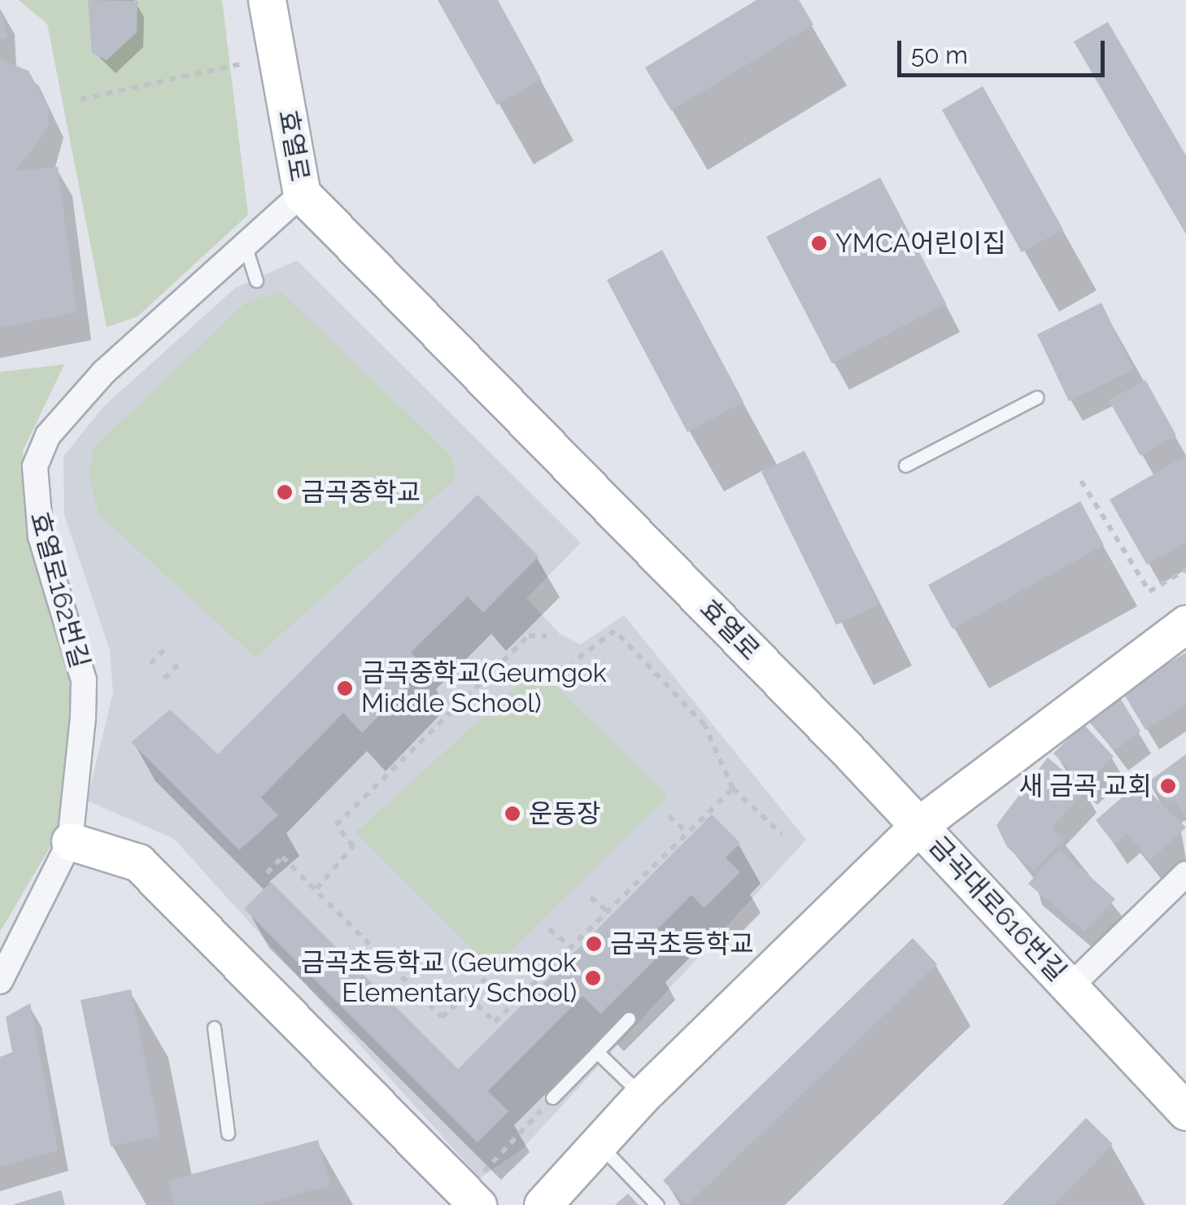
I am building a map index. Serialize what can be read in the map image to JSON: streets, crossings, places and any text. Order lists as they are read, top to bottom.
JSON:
{
  "streets": {
    "main road": ["효열로", "금곡대로616번길"],
    "street": ["효열로162번길"]
  },
  "crossings": [
    ["효열로", "효열로162번길"],
    ["효열로", "금곡대로616번길"]
  ],
  "places": [
    "YMCA어린이집",
    "금곡중학교",
    "금곡중학교(Geumgok Middle School)",
    "새 금곡 교회",
    "운동장",
    "금곡초등학교",
    "금곡초등학교 (Geumgok Elementary School)"
  ],
  "scale_bar": "50 m"
}
